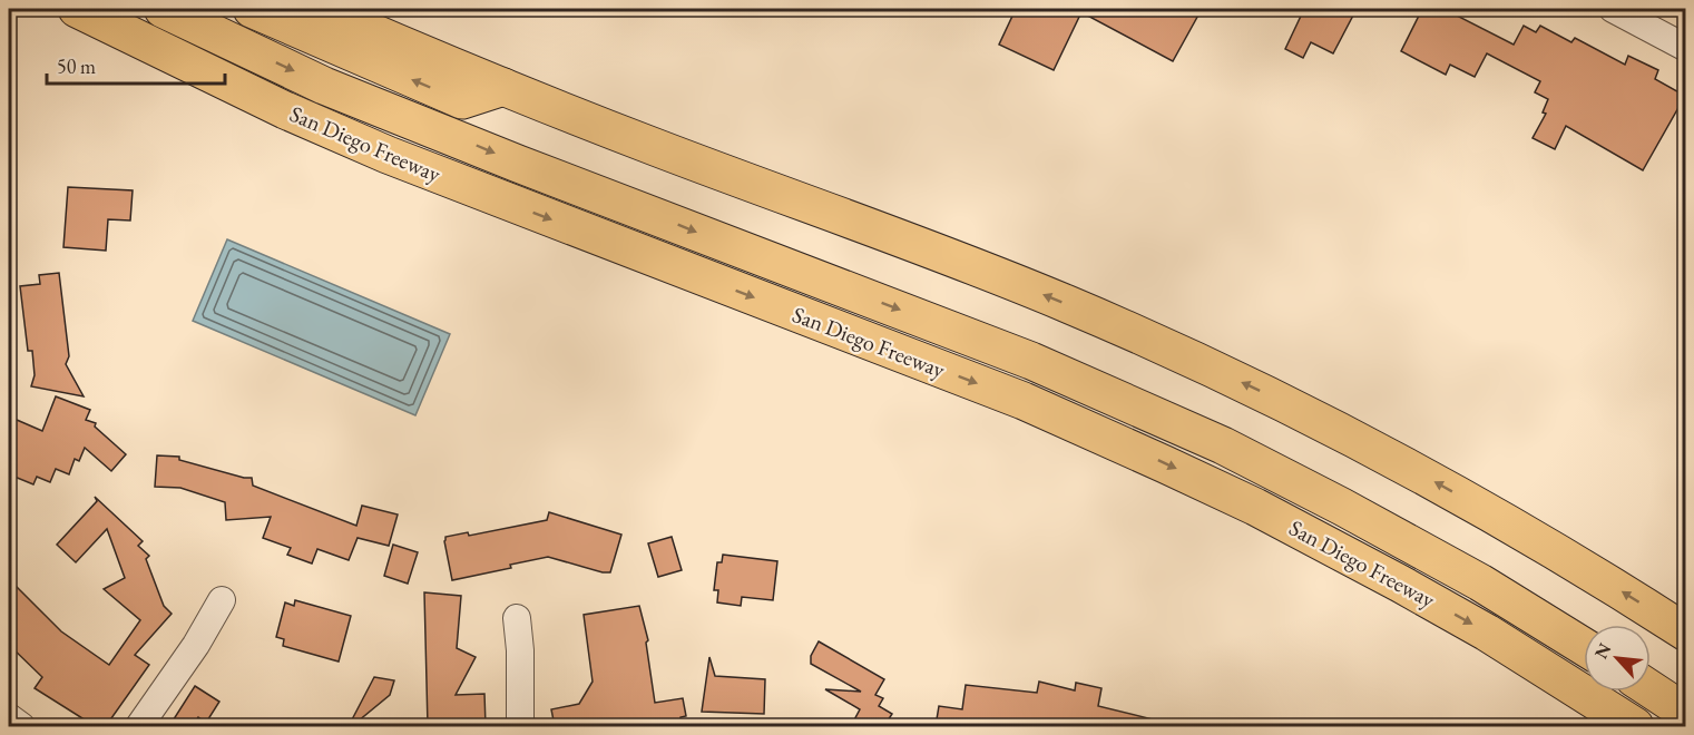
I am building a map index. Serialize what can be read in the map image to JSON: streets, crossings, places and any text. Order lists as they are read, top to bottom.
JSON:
{
  "streets": {
    "highway": ["San Diego Freeway"]
  },
  "scale_bar": "50 m",
  "north": "top left"
}
